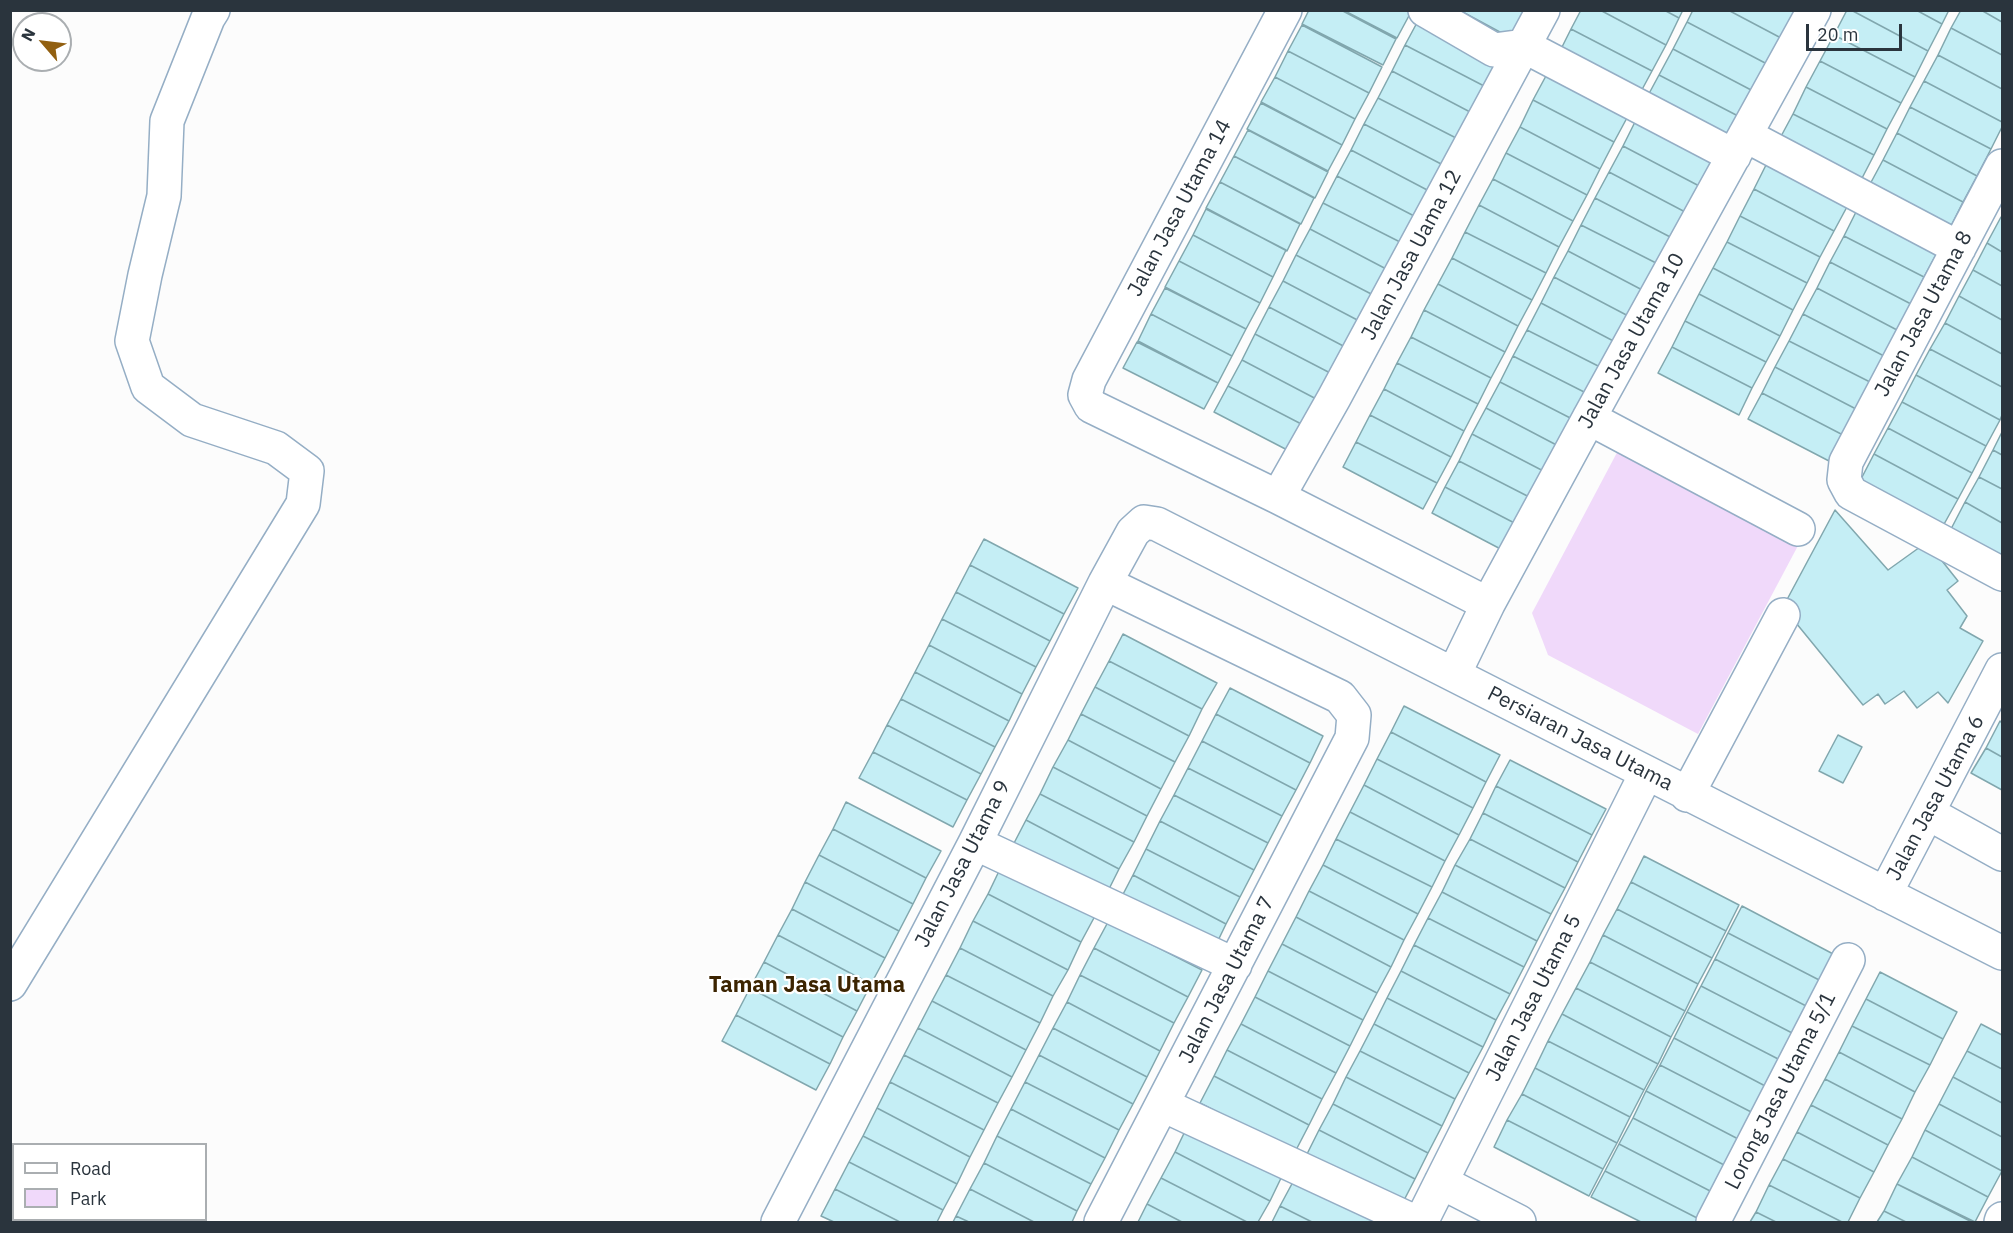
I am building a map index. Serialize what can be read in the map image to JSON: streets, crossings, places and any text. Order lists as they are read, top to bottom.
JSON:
{
  "streets": {
    "street": [
      "Jalan Jasa Utama 14",
      "Jalan Jasa Uama 12",
      "Jalan Jasa Utama 8",
      "Jalan Jasa Utama 10",
      "Persiaran Jasa Utama",
      "Jalan Jasa Utama 6",
      "Jalan Jasa Utama 9",
      "Jalan Jasa Utama 7",
      "Jalan Jasa Utama 5",
      "Lorong Jasa Utama 5/1"
    ]
  },
  "crossings": [
    ["Jalan Jasa Utama 14", "Jalan Jasa Uama 12"],
    ["Jalan Jasa Utama 10", "Persiaran Jasa Utama"],
    ["Persiaran Jasa Utama", "Jalan Jasa Utama 6"],
    ["Persiaran Jasa Utama", "Jalan Jasa Utama 9"],
    ["Persiaran Jasa Utama", "Jalan Jasa Utama 5"],
    ["Jalan Jasa Utama 9", "Jalan Jasa Utama 7"]
  ],
  "districts": ["Taman Jasa Utama"],
  "legend": ["Road", "Park"],
  "scale_bar": "20 m",
  "north": "top left"
}
